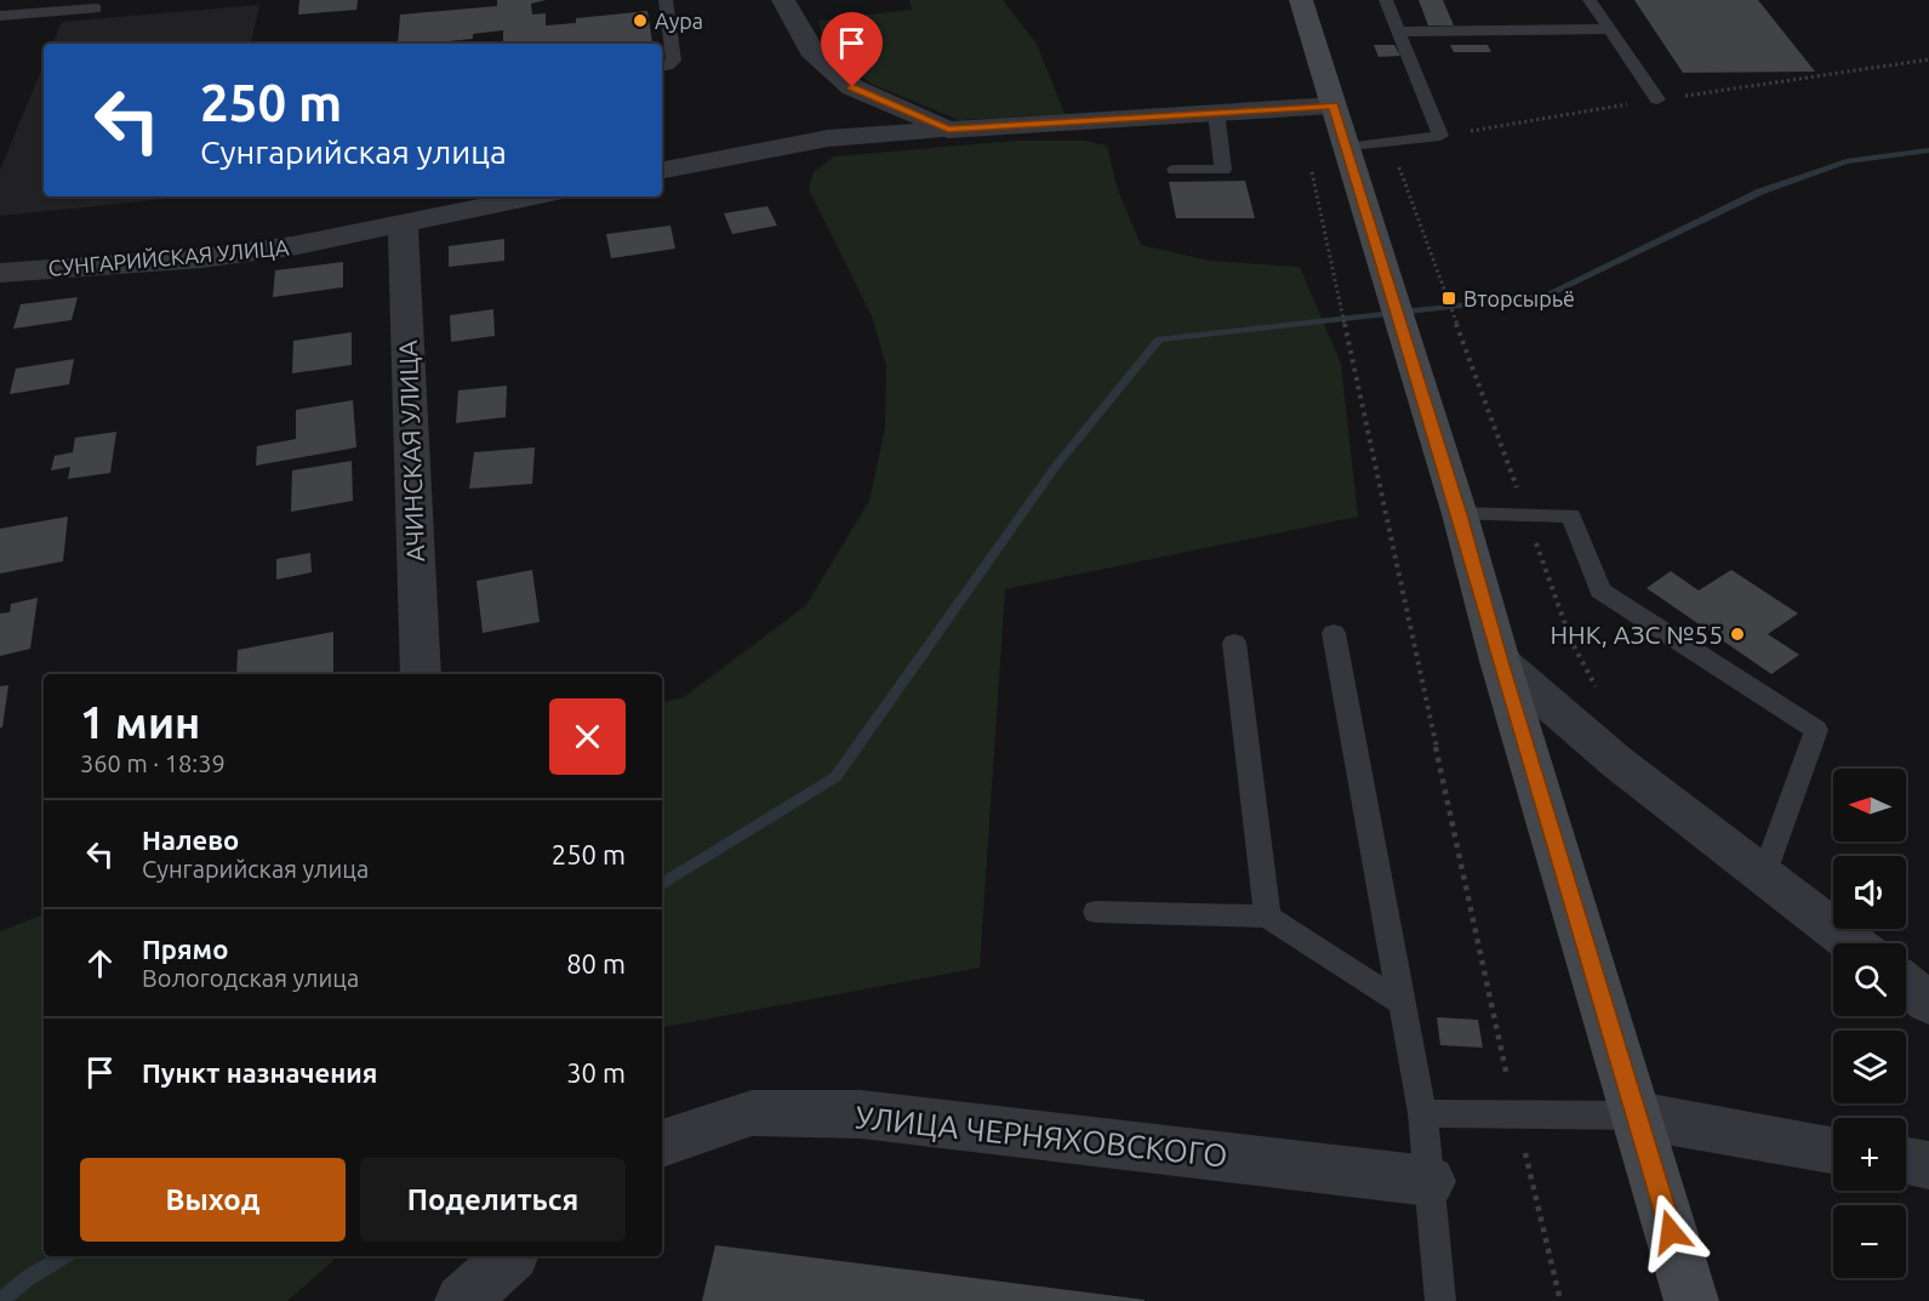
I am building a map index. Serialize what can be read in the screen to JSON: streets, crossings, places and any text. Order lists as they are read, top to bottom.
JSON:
{
  "streets": {
    "street": ["СУНГАРИЙСКАЯ УЛИЦА", "АЧИНСКАЯ УЛИЦА", "УЛИЦА ЧЕРНЯХОВСКОГО"]
  },
  "crossings": [
    ["СУНГАРИЙСКАЯ УЛИЦА", "АЧИНСКАЯ УЛИЦА"]
  ],
  "places": {
    "other": ["Аура", "ННК, АЗС №55"],
    "transit": ["Вторсырьё"]
  },
  "north": "left",
  "page": {
    "turn": ["250 m", "Сунгарийская улица"],
    "heading": ["1 мин", "360 m · 18:39"],
    "map_buttons": ["+", "−"],
    "list": [
      {
        "name": "Налево",
        "note": "Сунгарийская улица",
        "value": "250 m"
      },
      {
        "name": "Прямо",
        "note": "Вологодская улица",
        "value": "80 m"
      },
      {
        "name": "Пункт назначения",
        "value": "30 m"
      }
    ],
    "buttons": ["Выход", "Поделиться"]
  }
}
